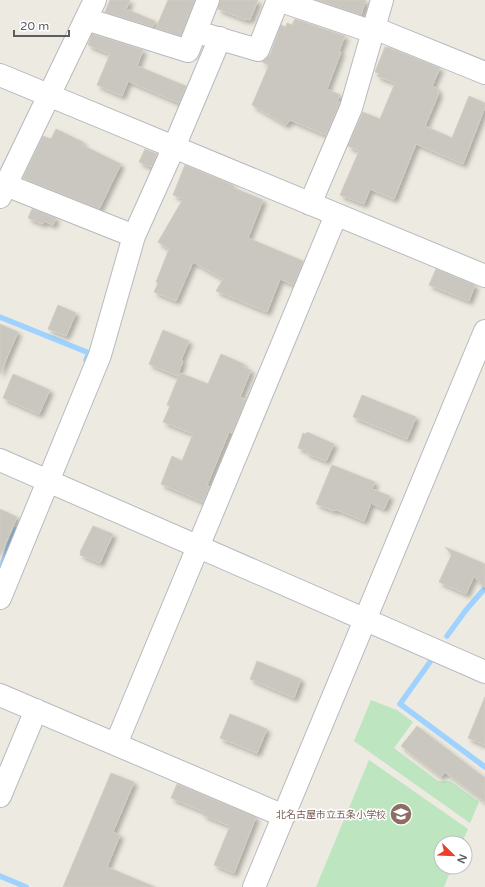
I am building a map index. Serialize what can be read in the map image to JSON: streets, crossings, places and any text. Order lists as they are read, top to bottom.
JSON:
{
  "places": {
    "school or university": ["北名古屋市立五条小学校"]
  },
  "scale_bar": "20 m",
  "north": "bottom right"
}
